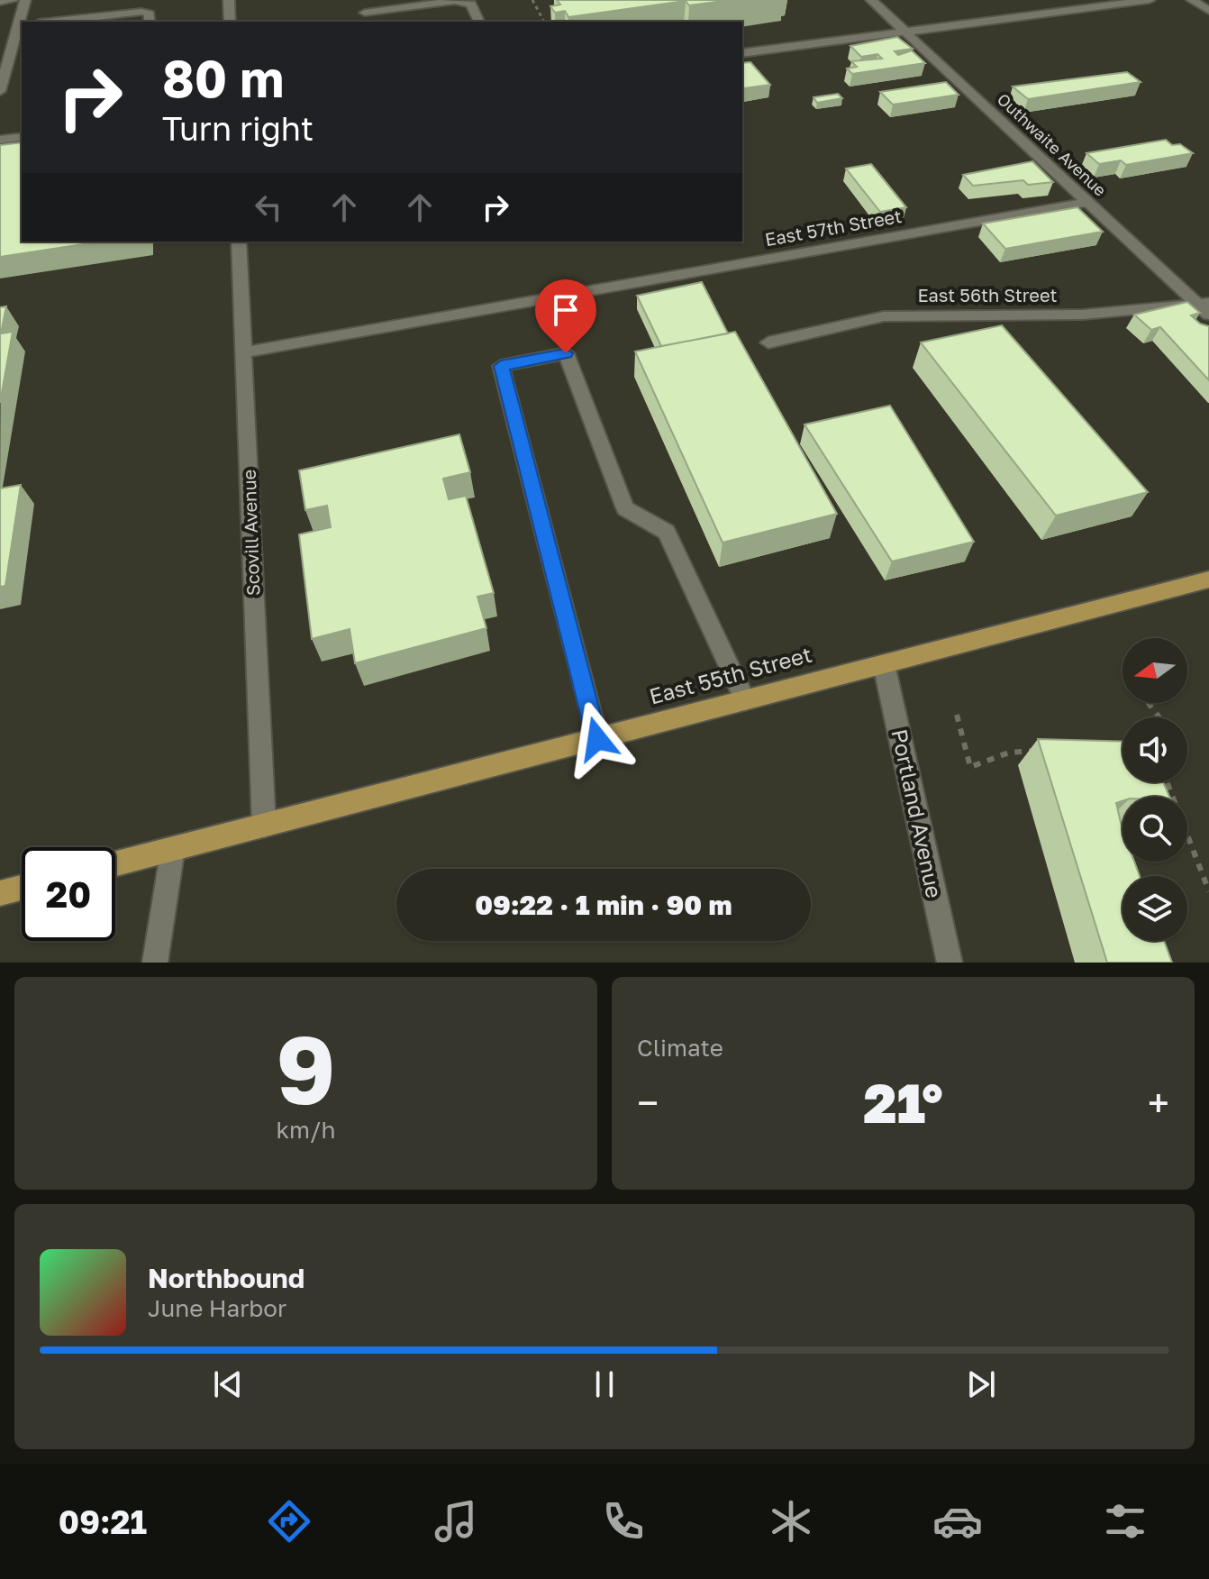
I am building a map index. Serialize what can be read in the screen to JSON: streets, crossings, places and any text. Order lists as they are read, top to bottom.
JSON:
{
  "streets": {
    "main road": ["East 55th Street"],
    "street": [
      "Outhwaite Avenue",
      "East 57th Street",
      "East 56th Street",
      "Scovill Avenue",
      "Portland Avenue"
    ]
  },
  "crossings": [
    ["Outhwaite Avenue", "East 57th Street"],
    ["Outhwaite Avenue", "East 56th Street"],
    ["East 57th Street", "Scovill Avenue"],
    ["Scovill Avenue", "East 55th Street"],
    ["East 55th Street", "Portland Avenue"]
  ],
  "north": "left",
  "page": {
    "turn": ["80 m", "Turn right"],
    "limit": "20",
    "trip": "09:22 · 1 min · 90 m",
    "tile": [
      ["9", "km/h"],
      "Climate"
    ],
    "heat": ["−", "21°", "+"],
    "song": ["Northbound", "June Harbor"],
    "tabs": "09:21"
  }
}
